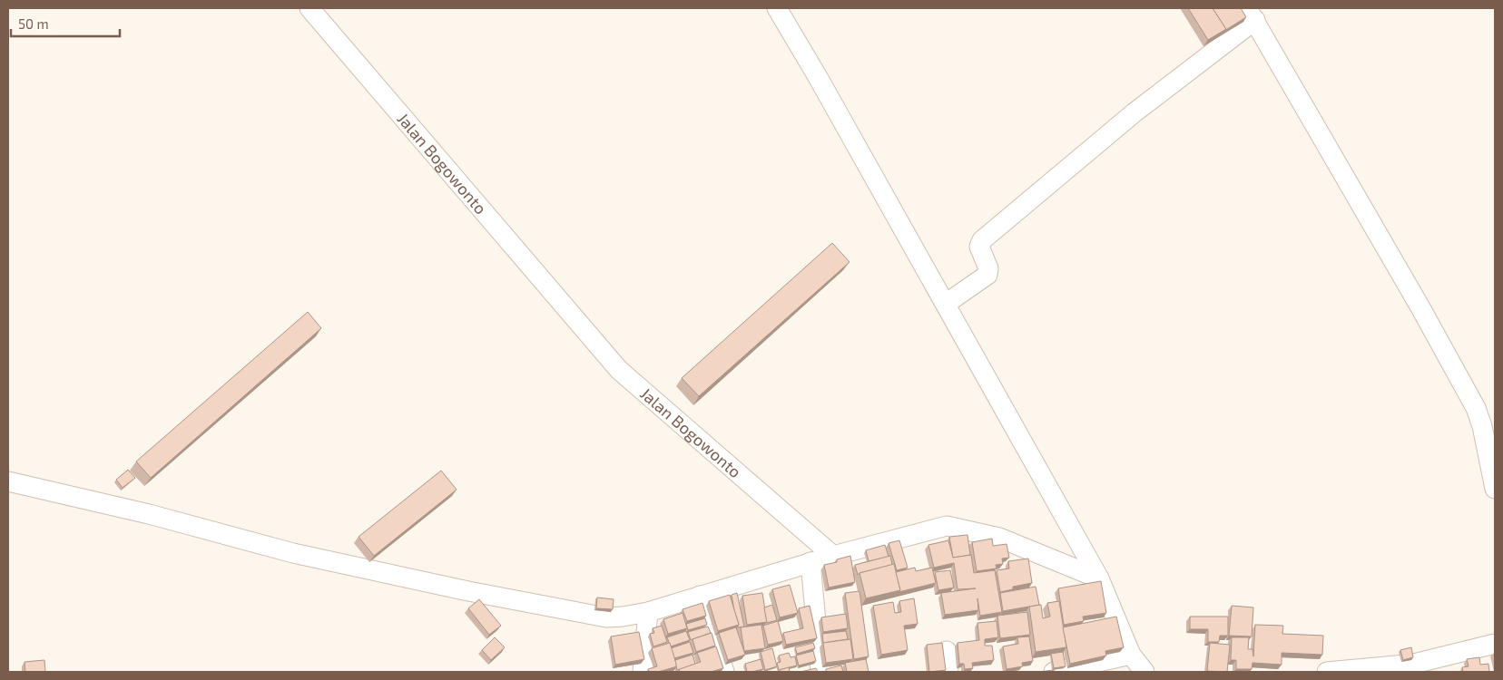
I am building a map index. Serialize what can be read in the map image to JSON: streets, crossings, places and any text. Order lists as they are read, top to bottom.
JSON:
{
  "streets": {
    "street": ["Jalan Bogowonto"]
  },
  "scale_bar": "50 m"
}
